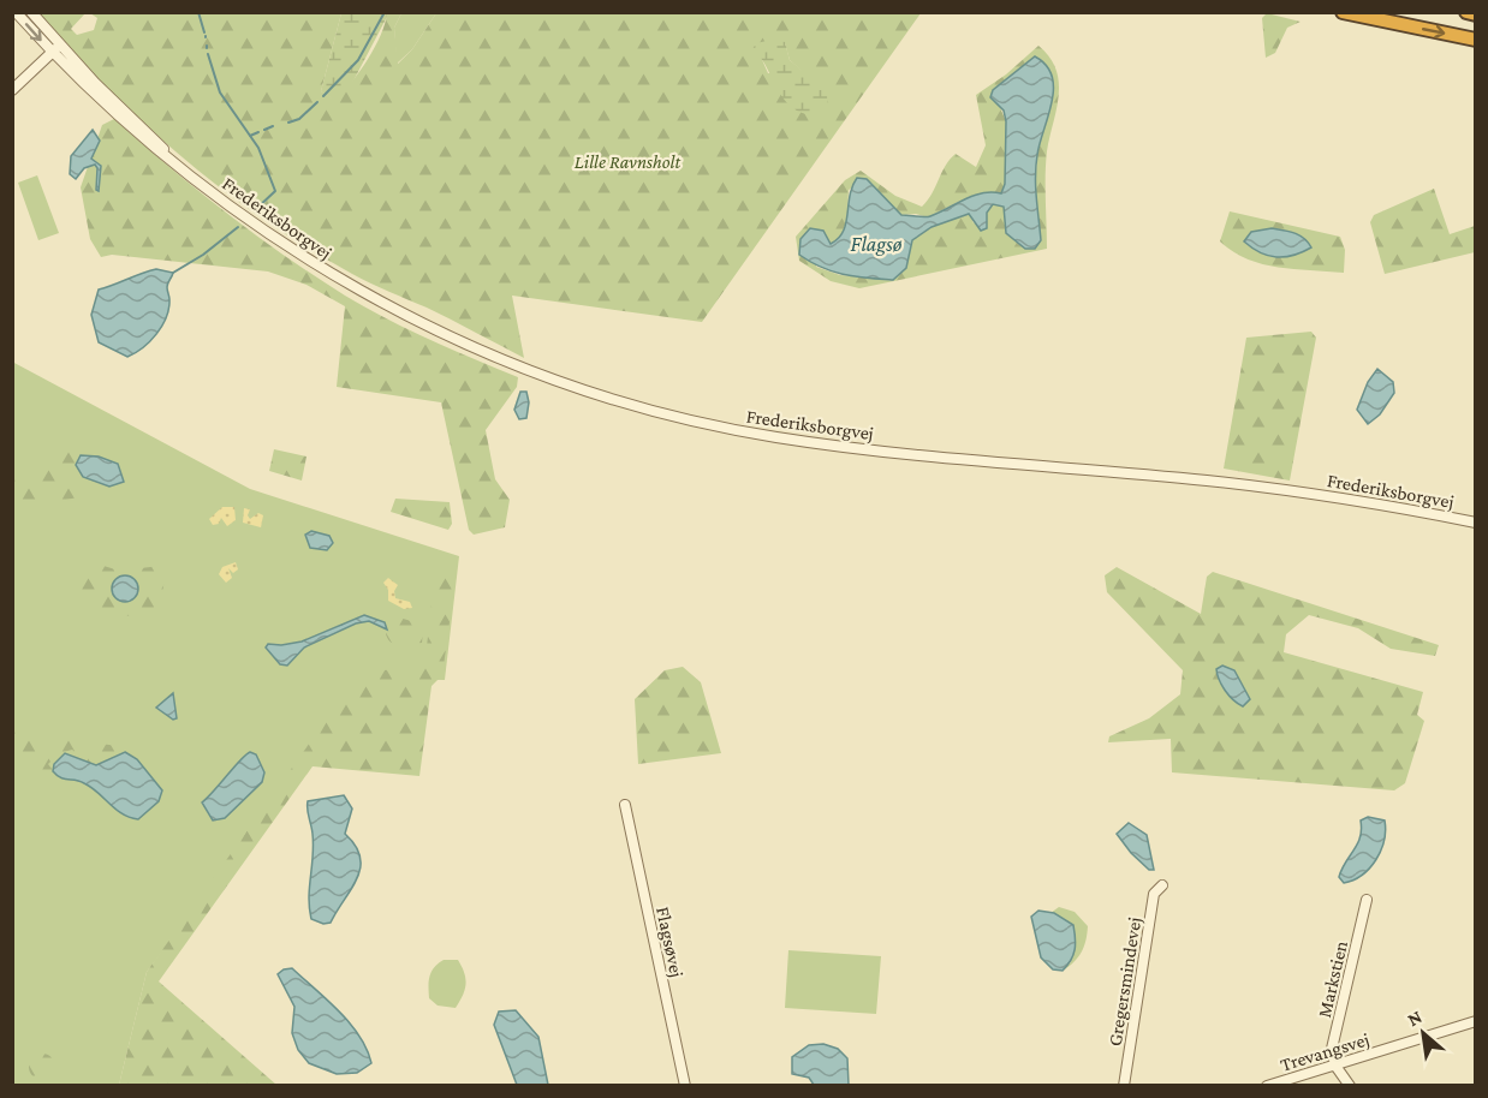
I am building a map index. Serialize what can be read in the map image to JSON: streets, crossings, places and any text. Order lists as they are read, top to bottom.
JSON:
{
  "streets": {
    "street": [
      "Frederiksborgvej",
      "Flagsøvej",
      "Markstien",
      "Gregersmindevej",
      "Trevangsvej"
    ]
  },
  "crossings": [
    ["Markstien", "Trevangsvej"]
  ],
  "water": ["Flagsø"],
  "parks": ["Lille Ravnsholt"],
  "north": "top left"
}
